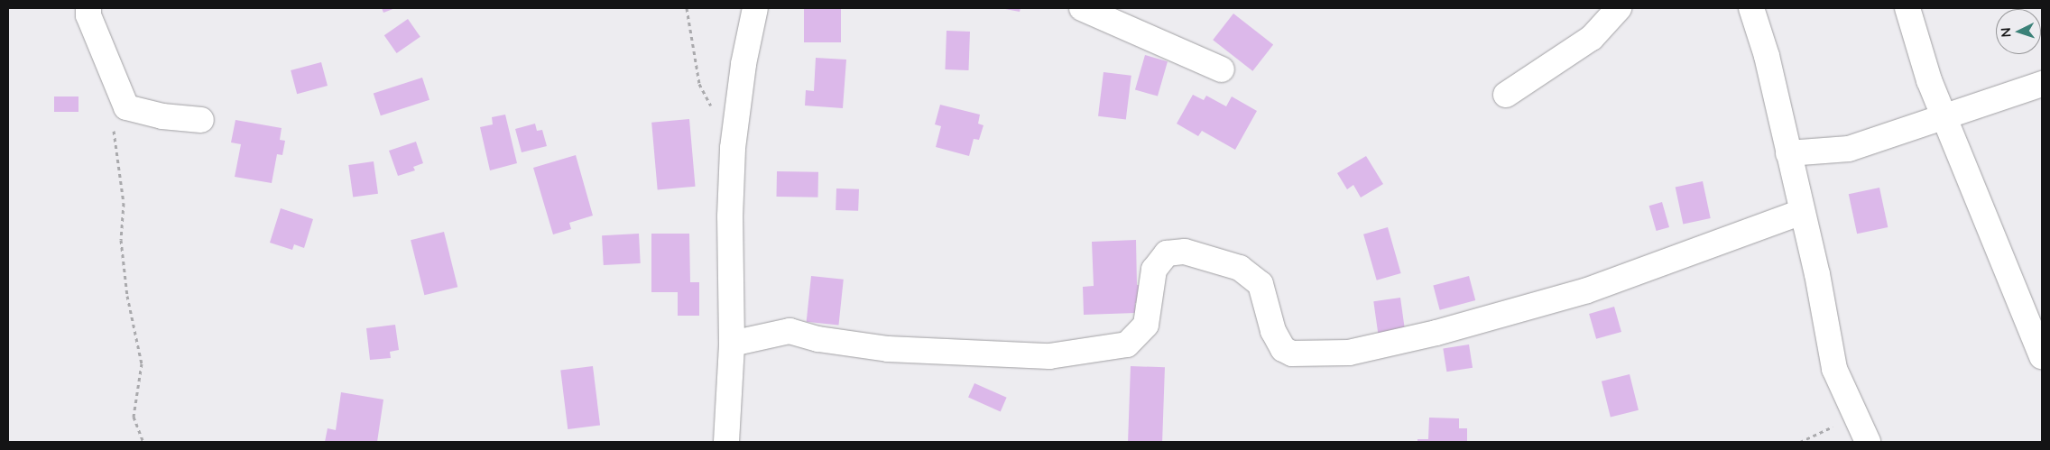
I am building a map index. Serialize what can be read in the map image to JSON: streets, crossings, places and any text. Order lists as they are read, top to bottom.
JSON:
{
  "north": "left"
}
